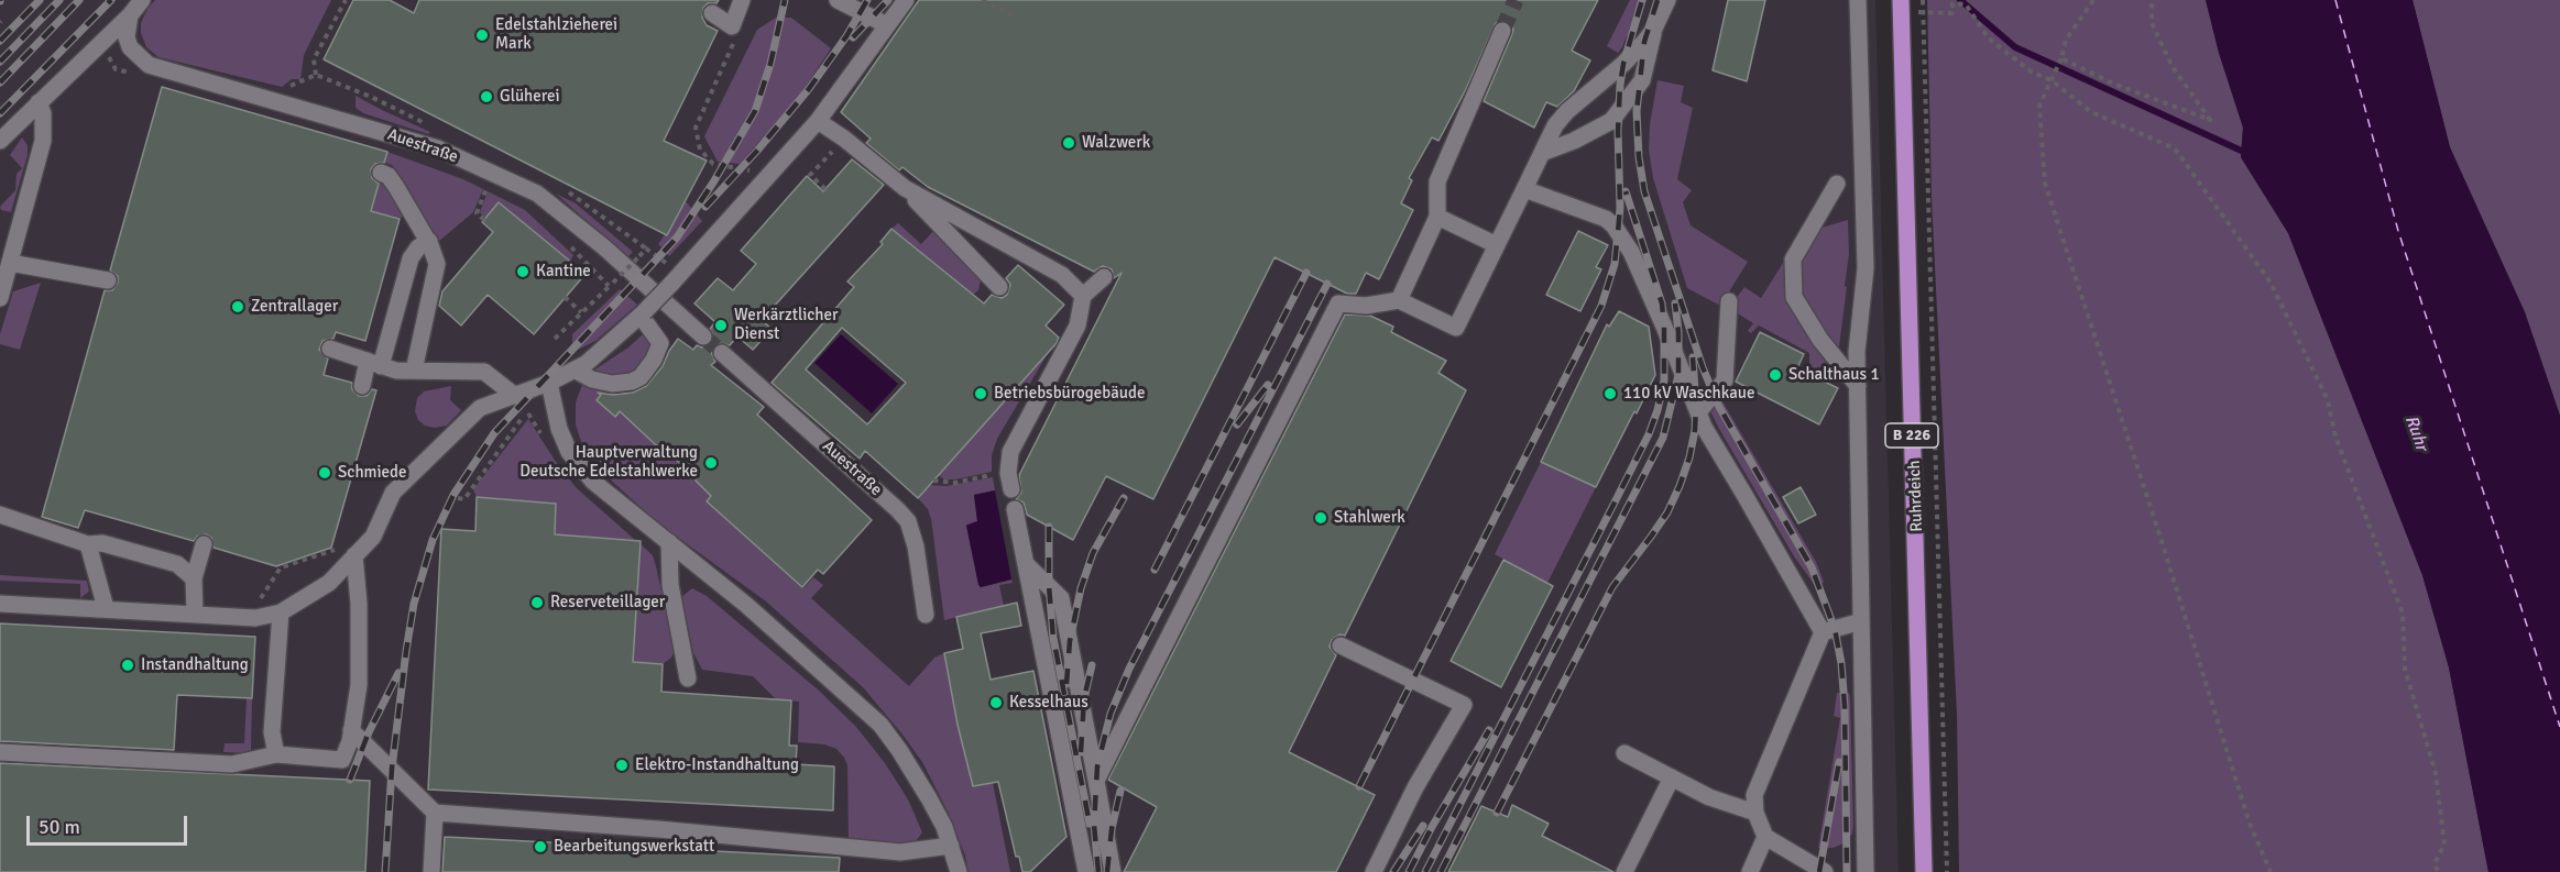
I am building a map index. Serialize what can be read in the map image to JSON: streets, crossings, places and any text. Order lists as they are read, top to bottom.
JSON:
{
  "streets": {
    "main road": ["B 226", "Ruhrdeich"],
    "lane": ["Auestraße"]
  },
  "water": ["Ruhr"],
  "places": [
    "Edelstahlzieherei Mark",
    "Glüherei",
    "Walzwerk",
    "Kantine",
    "Zentrallager",
    "Werkärztlicher Dienst",
    "Schalthaus 1",
    "Betriebsbürogebäude",
    "110 kV Waschkaue",
    "Hauptverwaltung Deutsche Edelstahlwerke",
    "Schmiede",
    "Stahlwerk",
    "Reserveteillager",
    "Instandhaltung",
    "Kesselhaus",
    "Elektro-Instandhaltung",
    "Bearbeitungswerkstatt"
  ],
  "scale_bar": "50 m"
}
